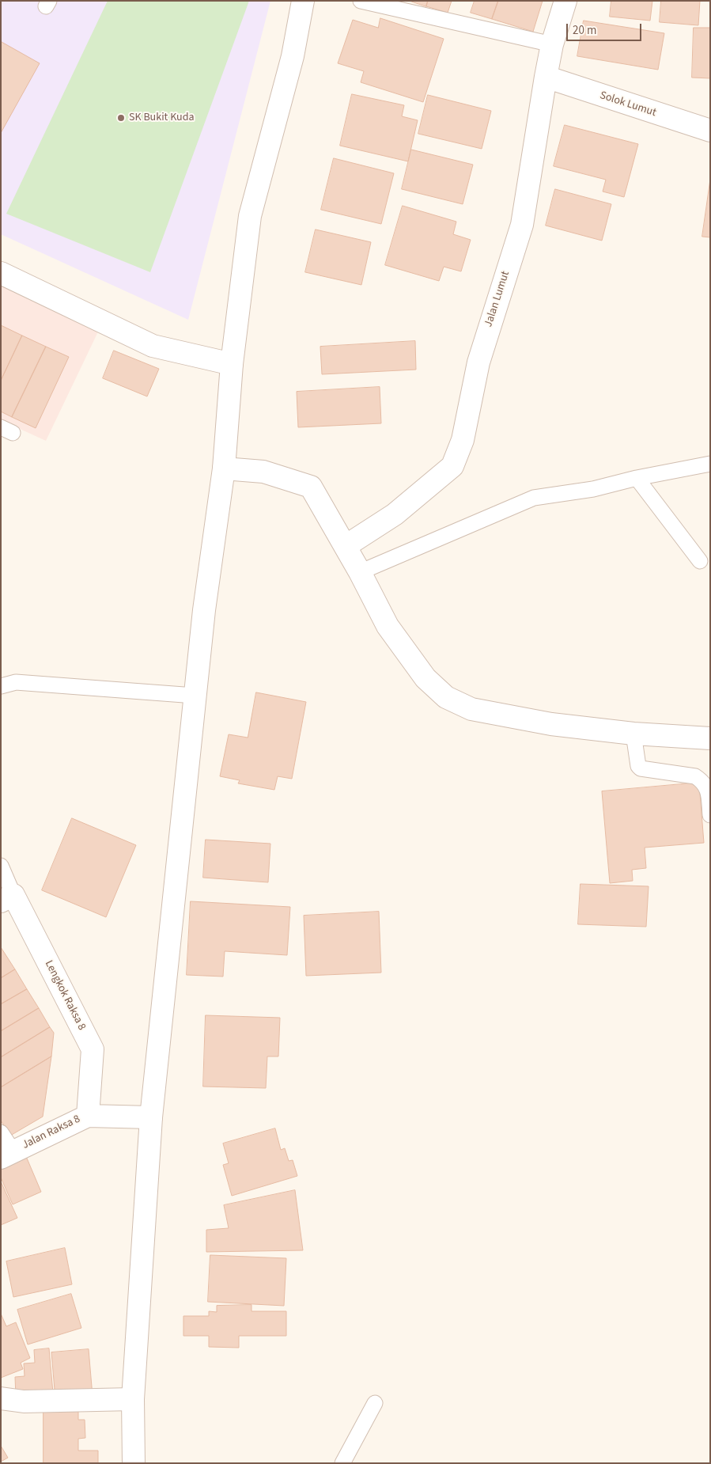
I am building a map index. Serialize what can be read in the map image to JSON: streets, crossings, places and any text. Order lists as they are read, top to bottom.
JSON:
{
  "streets": {
    "street": [
      "Solok Lumut",
      "Jalan Lumut",
      "Lengkok Raksa 8",
      "Jalan Raksa 8"
    ]
  },
  "crossings": [
    ["Solok Lumut", "Jalan Lumut"],
    ["Lengkok Raksa 8", "Jalan Raksa 8"]
  ],
  "places": ["SK Bukit Kuda"],
  "scale_bar": "20 m"
}
